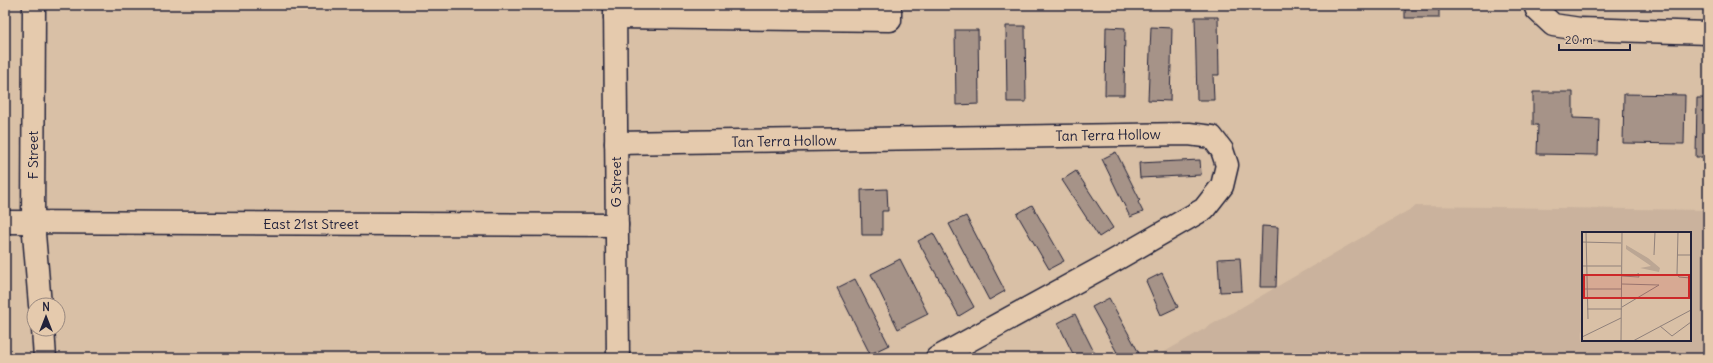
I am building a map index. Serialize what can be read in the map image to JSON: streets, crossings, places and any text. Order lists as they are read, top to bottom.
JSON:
{
  "streets": {
    "street": [
      "Tan Terra Hollow",
      "F Street",
      "G Street",
      "East 21st Street"
    ]
  },
  "crossings": [
    ["Tan Terra Hollow", "G Street"],
    ["F Street", "East 21st Street"],
    ["G Street", "East 21st Street"]
  ],
  "scale_bar": "20 m",
  "north": "top"
}
